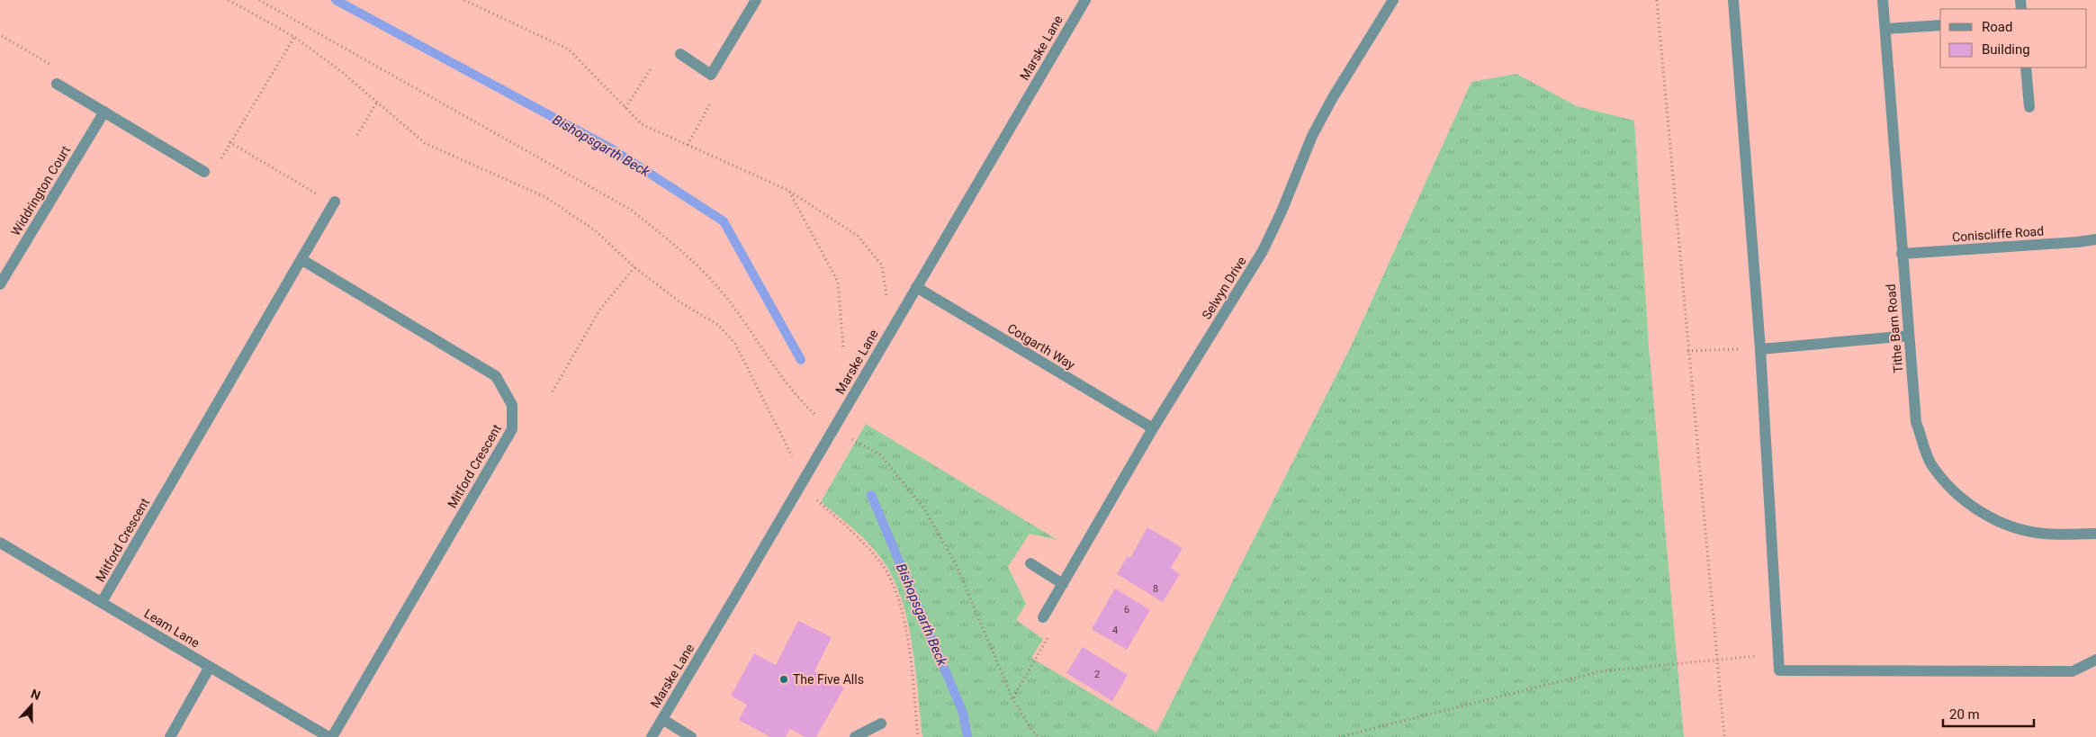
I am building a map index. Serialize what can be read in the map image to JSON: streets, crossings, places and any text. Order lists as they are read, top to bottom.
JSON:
{
  "streets": {
    "street": [
      "Marske Lane",
      "Widdrington Court",
      "Coniscliffe Road",
      "Selwyn Drive",
      "Tithe Barn Road",
      "Cotgarth Way",
      "Mitford Crescent",
      "Leam Lane"
    ]
  },
  "crossings": [
    ["Marske Lane", "Cotgarth Way"],
    ["Coniscliffe Road", "Tithe Barn Road"],
    ["Selwyn Drive", "Cotgarth Way"],
    ["Mitford Crescent", "Leam Lane"]
  ],
  "water": ["Bishopsgarth Beck"],
  "places": ["The Five Alls"],
  "house_numbers": [
    "8",
    "6",
    "4",
    "2"
  ],
  "legend": ["Road", "Building"],
  "scale_bar": "20 m",
  "north": "top"
}
